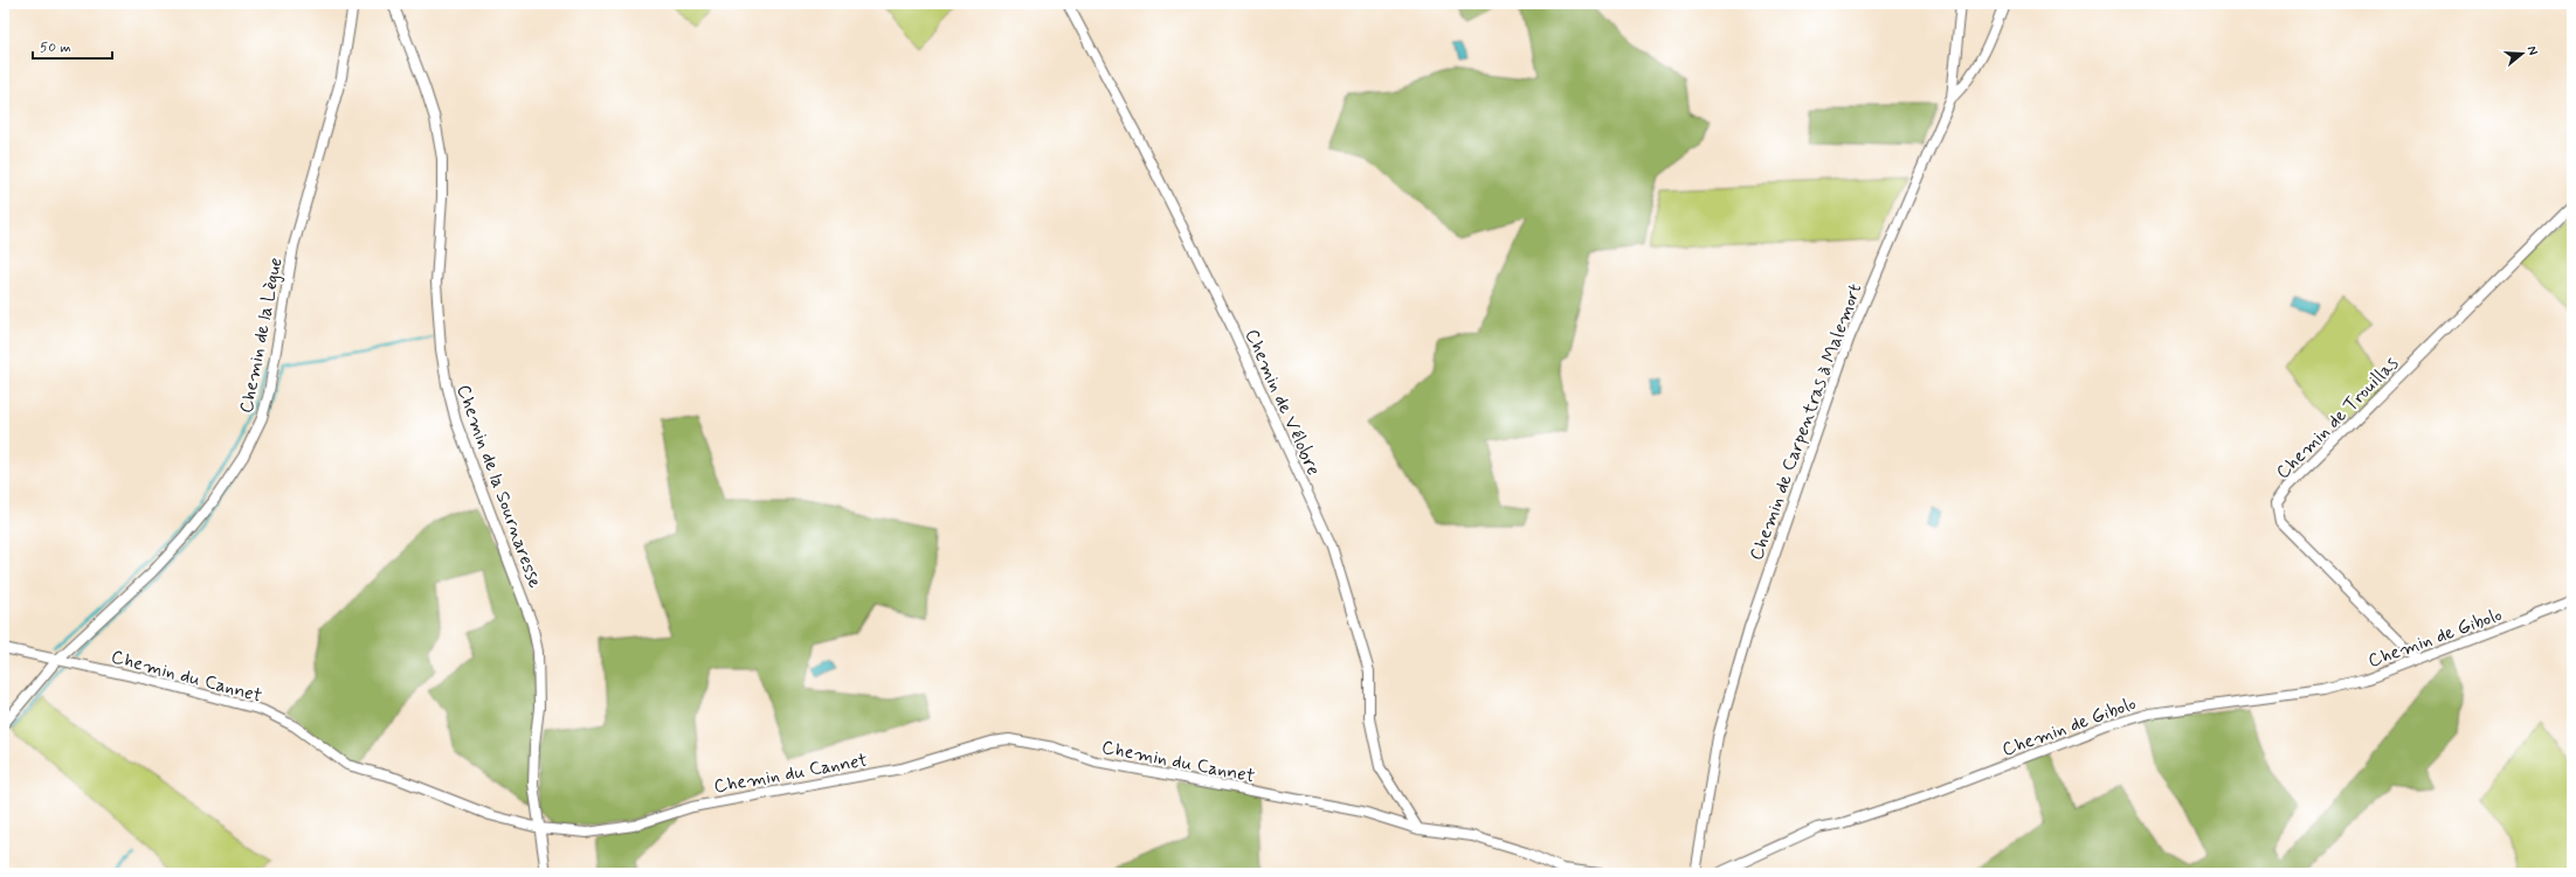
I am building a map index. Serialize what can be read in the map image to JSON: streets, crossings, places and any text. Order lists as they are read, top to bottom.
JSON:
{
  "streets": {
    "street": [
      "Chemin de la Lègue",
      "Chemin de Vélobre",
      "Chemin de Trouillas",
      "Chemin de Carpentras à Malemort",
      "Chemin de la Sournaresse",
      "Chemin de Gibolo",
      "Chemin du Cannet"
    ]
  },
  "crossings": [
    ["Chemin de la Lègue", "Chemin du Cannet"],
    ["Chemin de Vélobre", "Chemin du Cannet"],
    ["Chemin de Trouillas", "Chemin de Gibolo"],
    ["Chemin de la Sournaresse", "Chemin du Cannet"]
  ],
  "scale_bar": "50 m",
  "north": "right"
}
